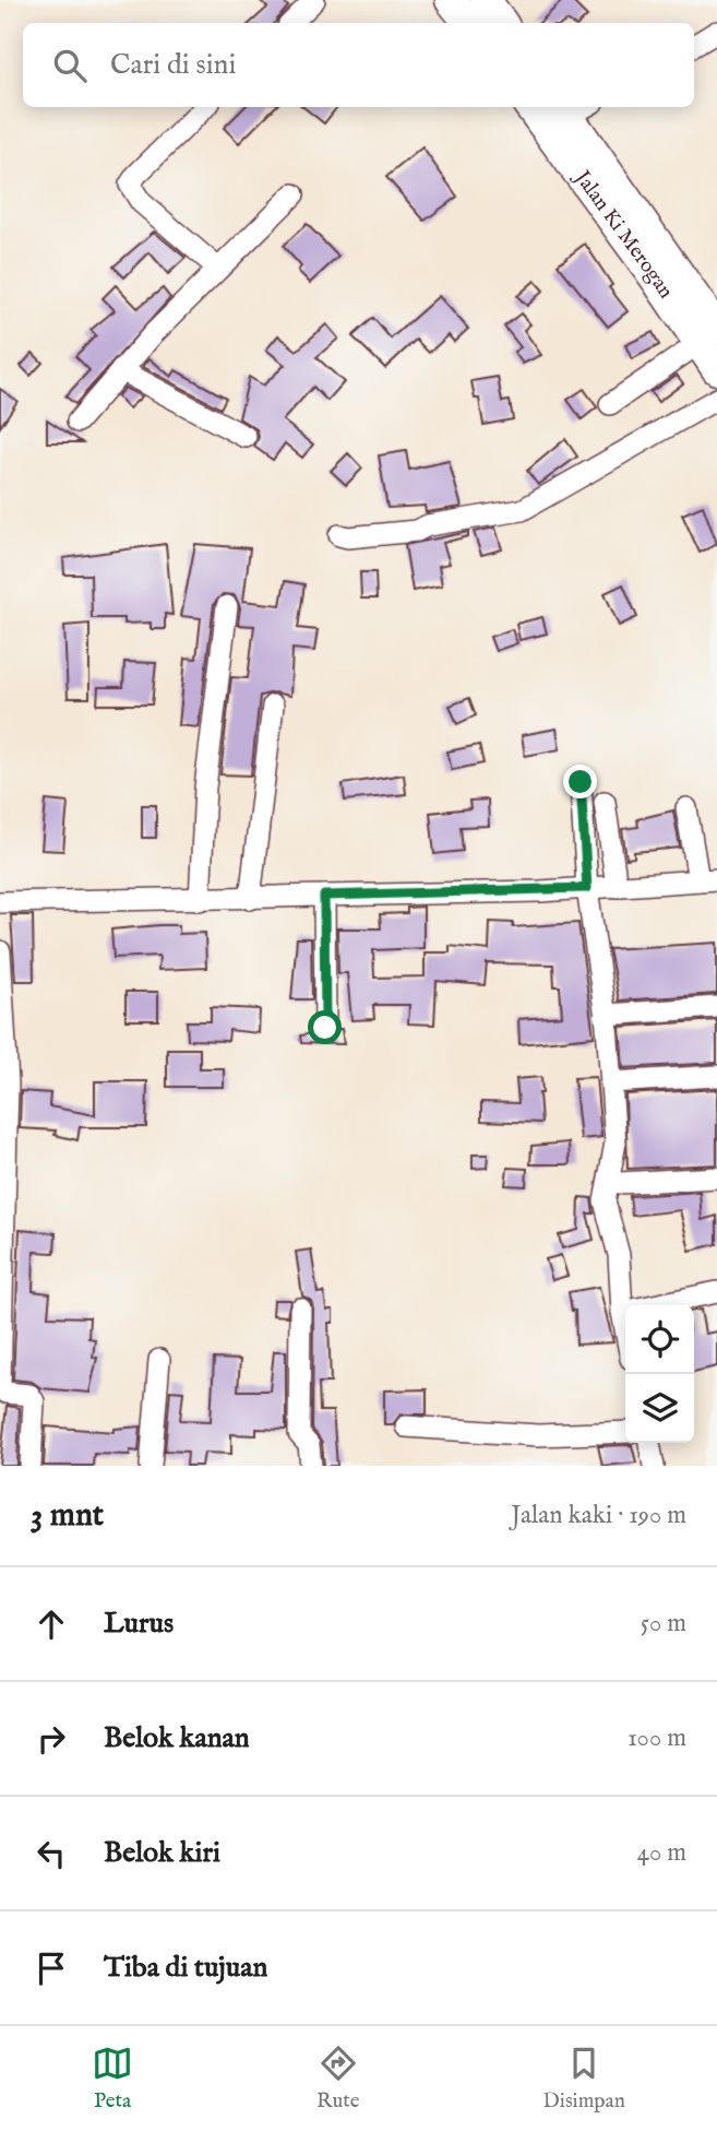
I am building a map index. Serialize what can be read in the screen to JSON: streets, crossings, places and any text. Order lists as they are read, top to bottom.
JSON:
{
  "streets": {
    "highway": ["Jalan Ki Merogan"]
  },
  "page": {
    "search": "Cari di sini",
    "heading": ["3 mnt", "Jalan kaki · 190 m"],
    "list": [
      ["Lurus", "50 m"],
      ["Belok kanan", "100 m"],
      ["Belok kiri", "40 m"],
      "Tiba di tujuan"
    ],
    "nav": ["Peta", "Rute", "Disimpan"]
  }
}
